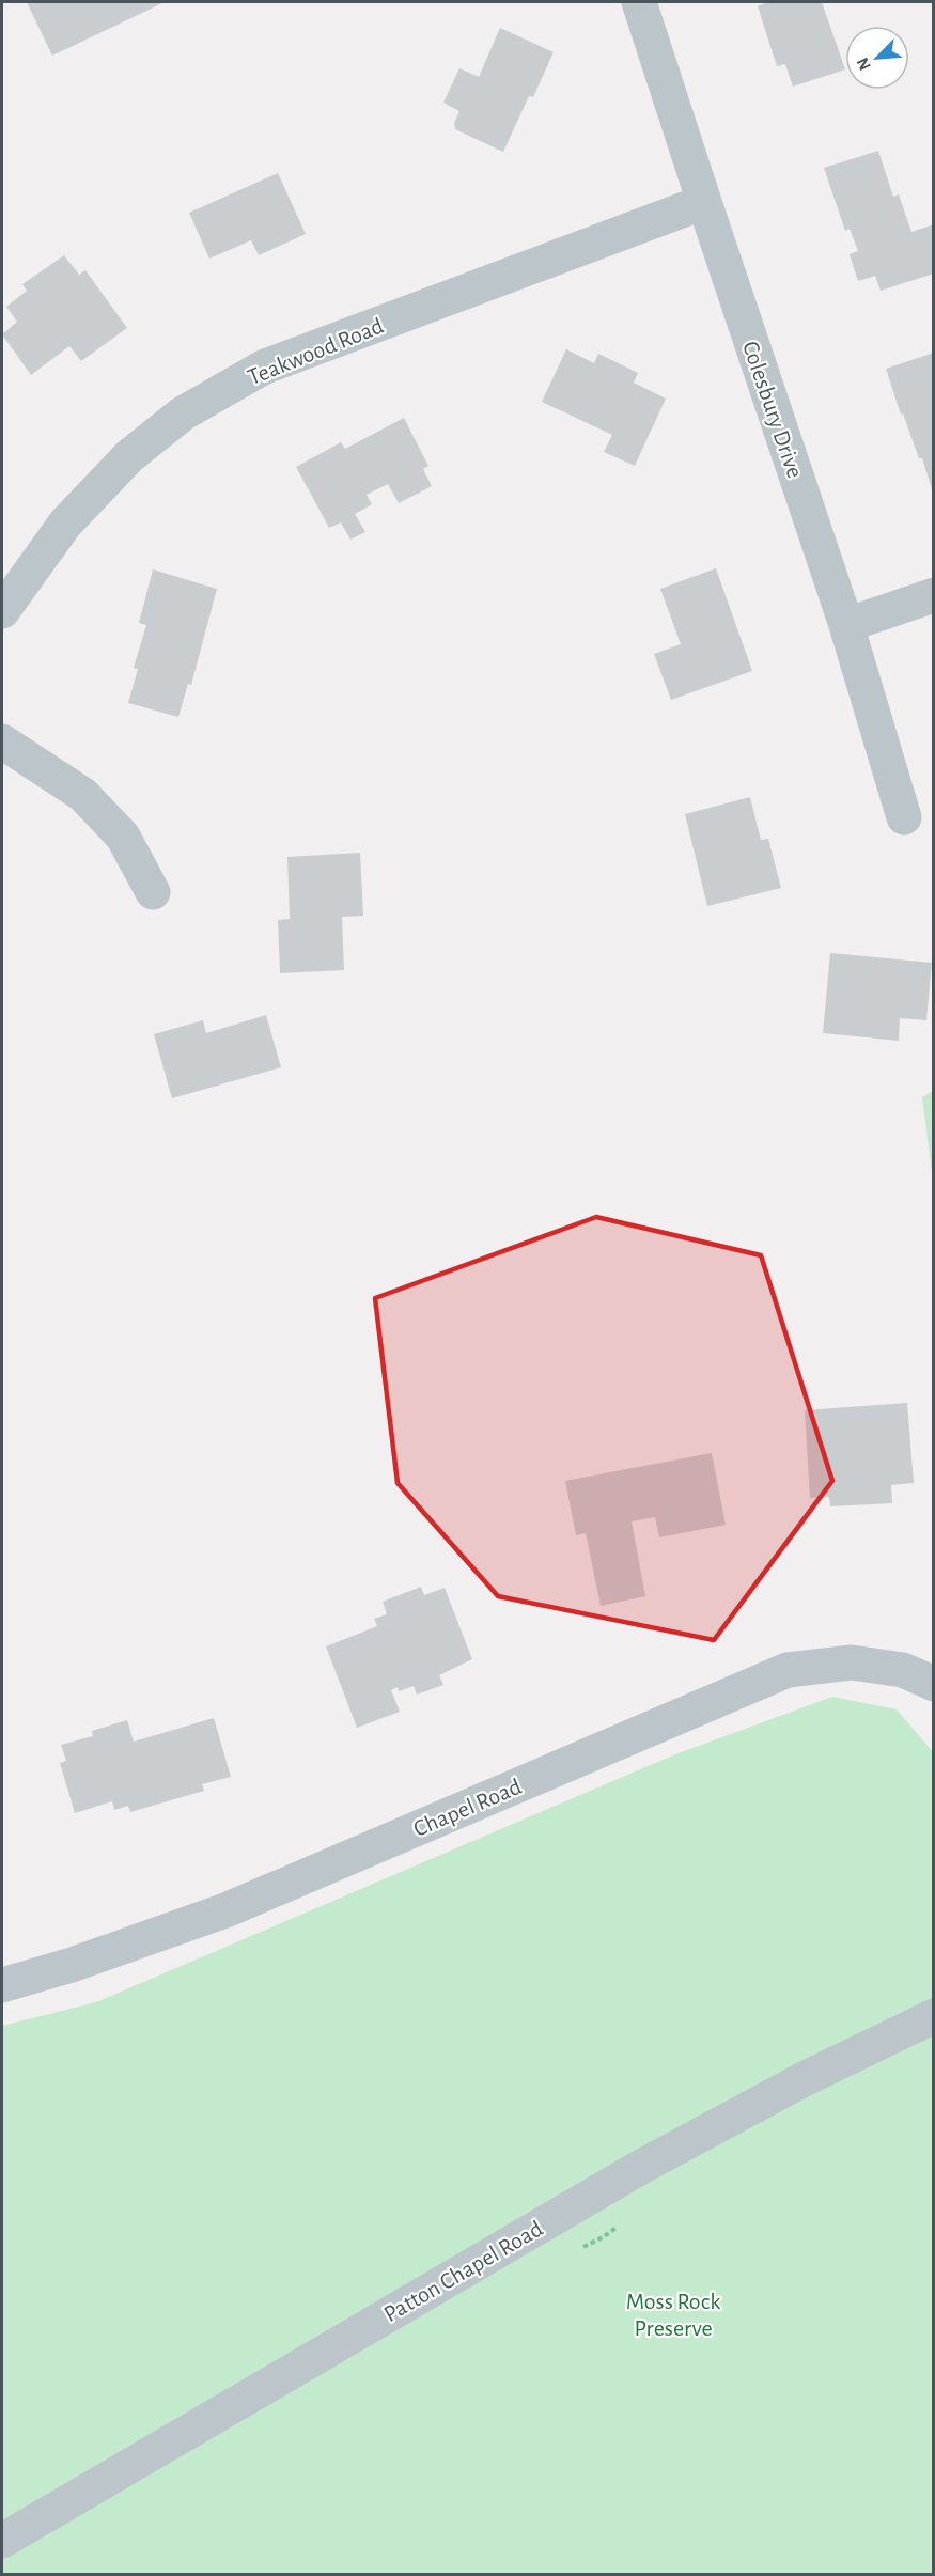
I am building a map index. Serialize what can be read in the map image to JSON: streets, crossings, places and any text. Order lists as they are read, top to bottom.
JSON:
{
  "streets": {
    "street": [
      "Teakwood Road",
      "Colesbury Drive",
      "Chapel Road",
      "Patton Chapel Road"
    ]
  },
  "crossings": [
    ["Teakwood Road", "Colesbury Drive"]
  ],
  "parks": ["Moss Rock Preserve"],
  "north": "bottom left"
}
